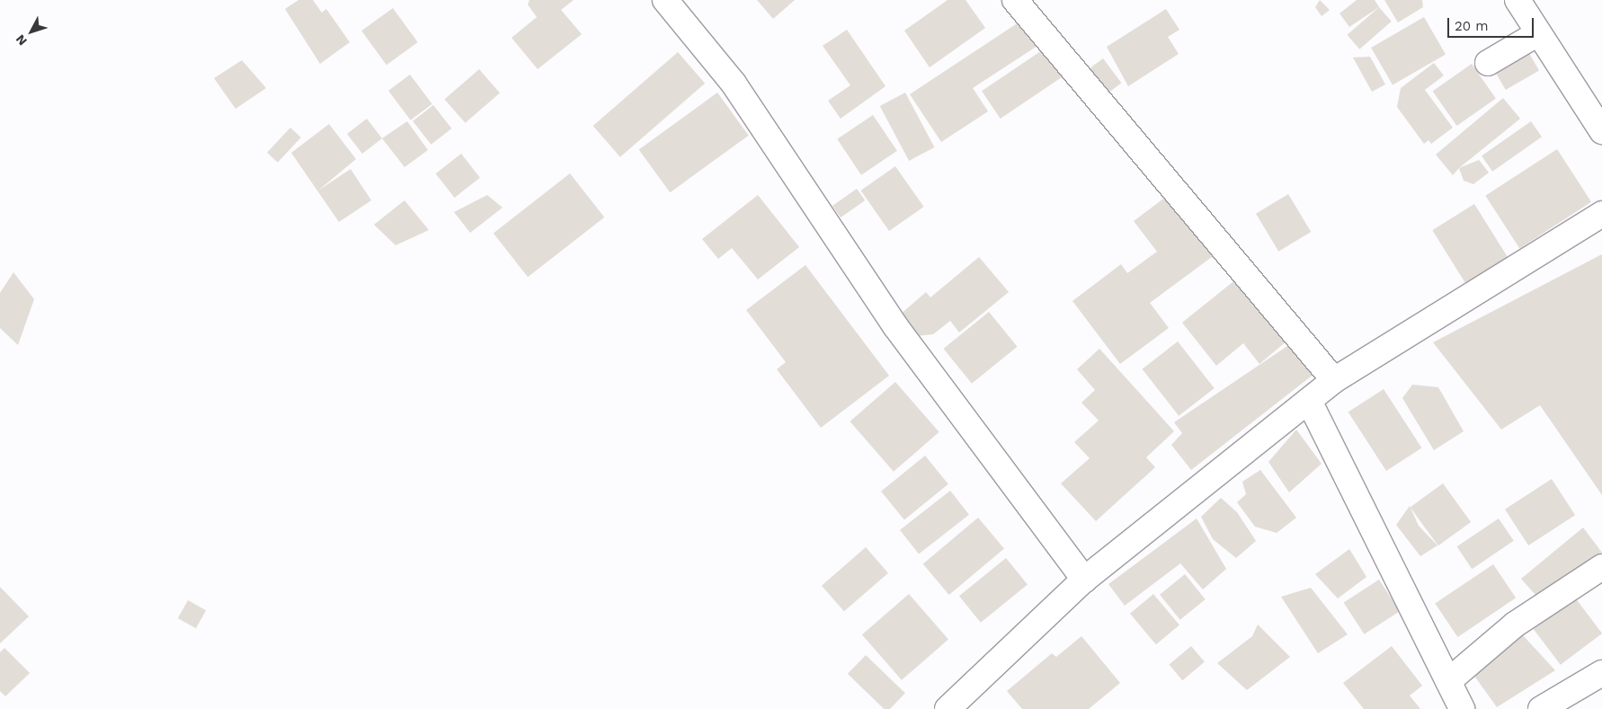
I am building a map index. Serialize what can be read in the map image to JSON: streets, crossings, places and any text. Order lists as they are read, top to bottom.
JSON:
{
  "scale_bar": "20 m",
  "north": "bottom left"
}
